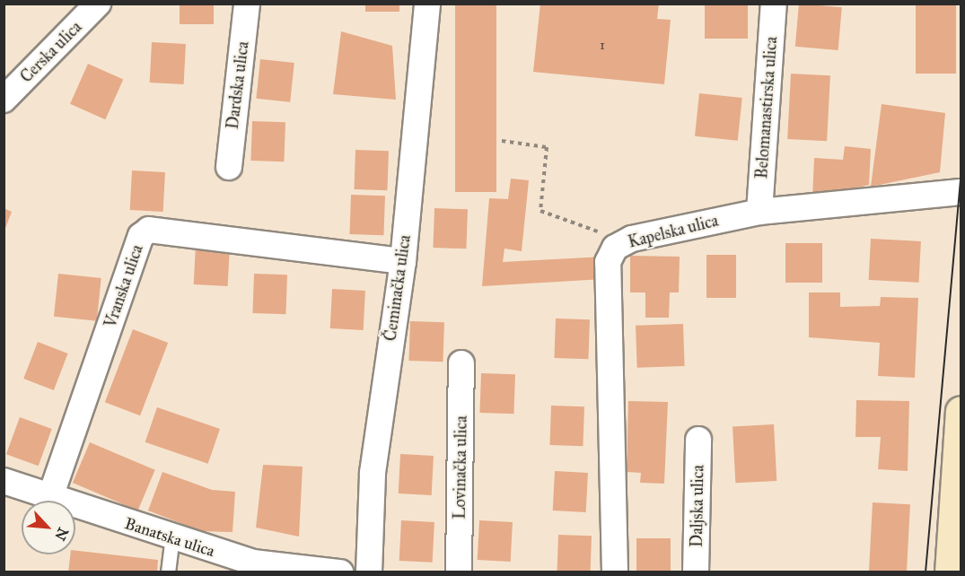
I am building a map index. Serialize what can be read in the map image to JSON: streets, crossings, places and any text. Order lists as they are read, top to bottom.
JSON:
{
  "streets": {
    "street": [
      "Cerska ulica",
      "Dardska ulica",
      "Belomanastirska ulica",
      "Kapelska ulica",
      "Vranska ulica",
      "Čeminačka ulica",
      "Lovinačka ulica",
      "Daljska ulica",
      "Banatska ulica"
    ]
  },
  "crossings": [
    ["Belomanastirska ulica", "Kapelska ulica"],
    ["Vranska ulica", "Čeminačka ulica"],
    ["Vranska ulica", "Banatska ulica"]
  ],
  "house_numbers": ["1"],
  "north": "bottom right"
}
